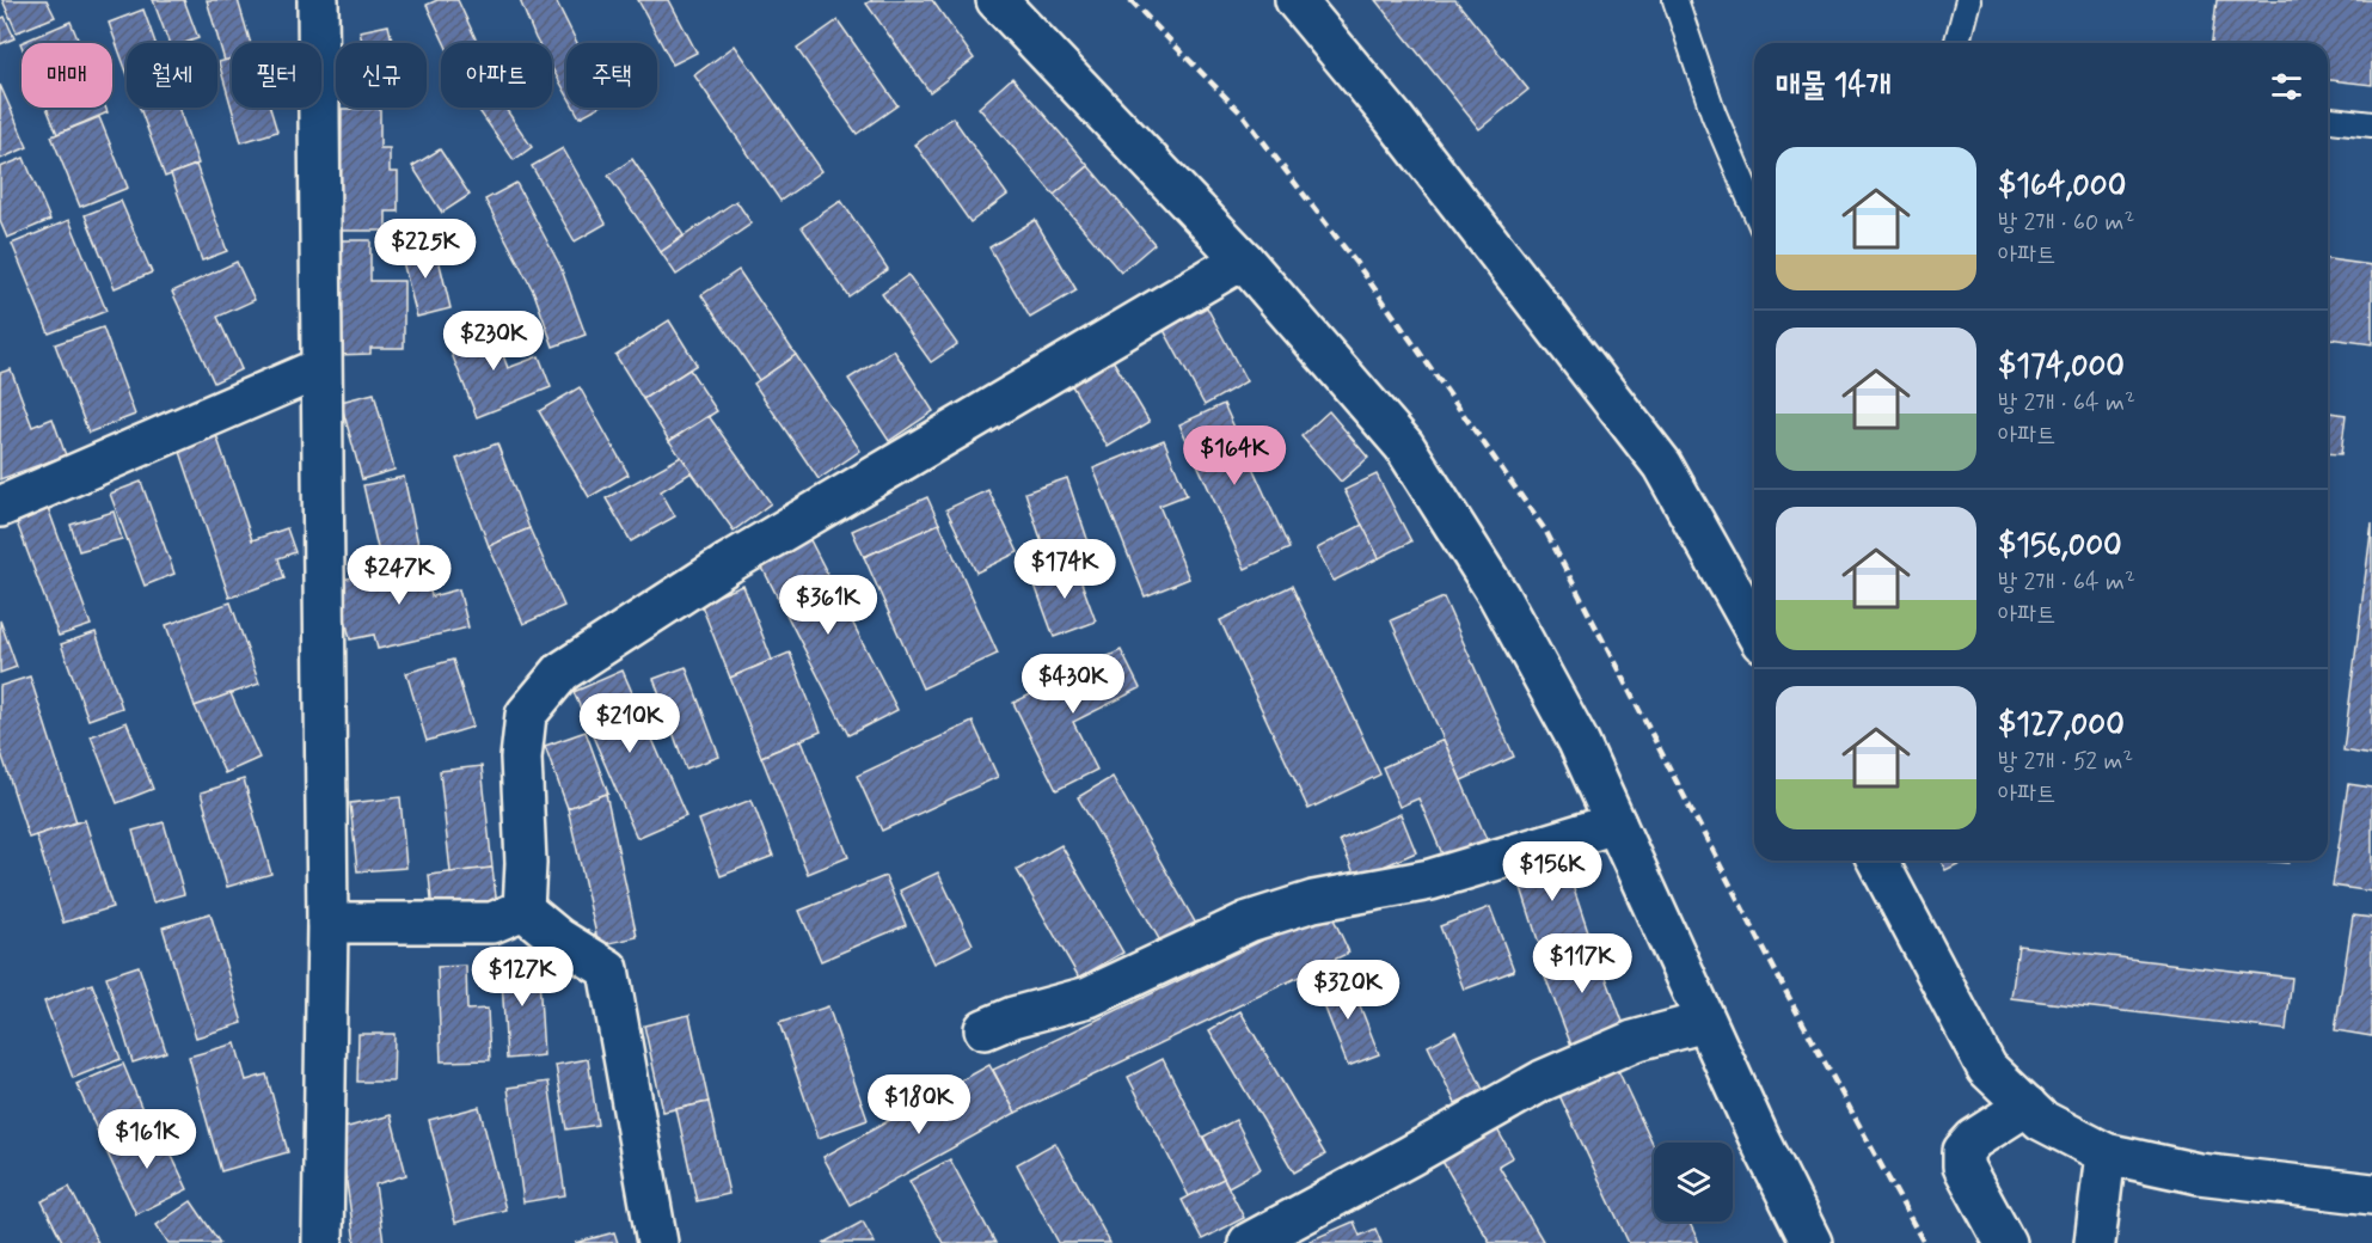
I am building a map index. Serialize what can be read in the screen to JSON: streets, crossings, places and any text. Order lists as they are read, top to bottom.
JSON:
{
  "page": {
    "chip": [
      "매매",
      "월세",
      "필터",
      "신규",
      "아파트",
      "주택"
    ],
    "heading": "매물 14개",
    "list": [
      {
        "name": "$164,000",
        "note": "방 2개 · 60 m² · 아파트"
      },
      {
        "name": "$174,000",
        "note": "방 2개 · 64 m² · 아파트"
      },
      {
        "name": "$156,000",
        "note": "방 2개 · 64 m² · 아파트"
      },
      {
        "name": "$127,000",
        "note": "방 2개 · 52 m² · 아파트"
      }
    ],
    "price": [
      "$225K",
      "$230K",
      "$164K",
      "$174K",
      "$247K",
      "$361K",
      "$430K",
      "$210K",
      "$156K",
      "$117K",
      "$127K",
      "$320K",
      "$180K",
      "$161K"
    ]
  }
}
